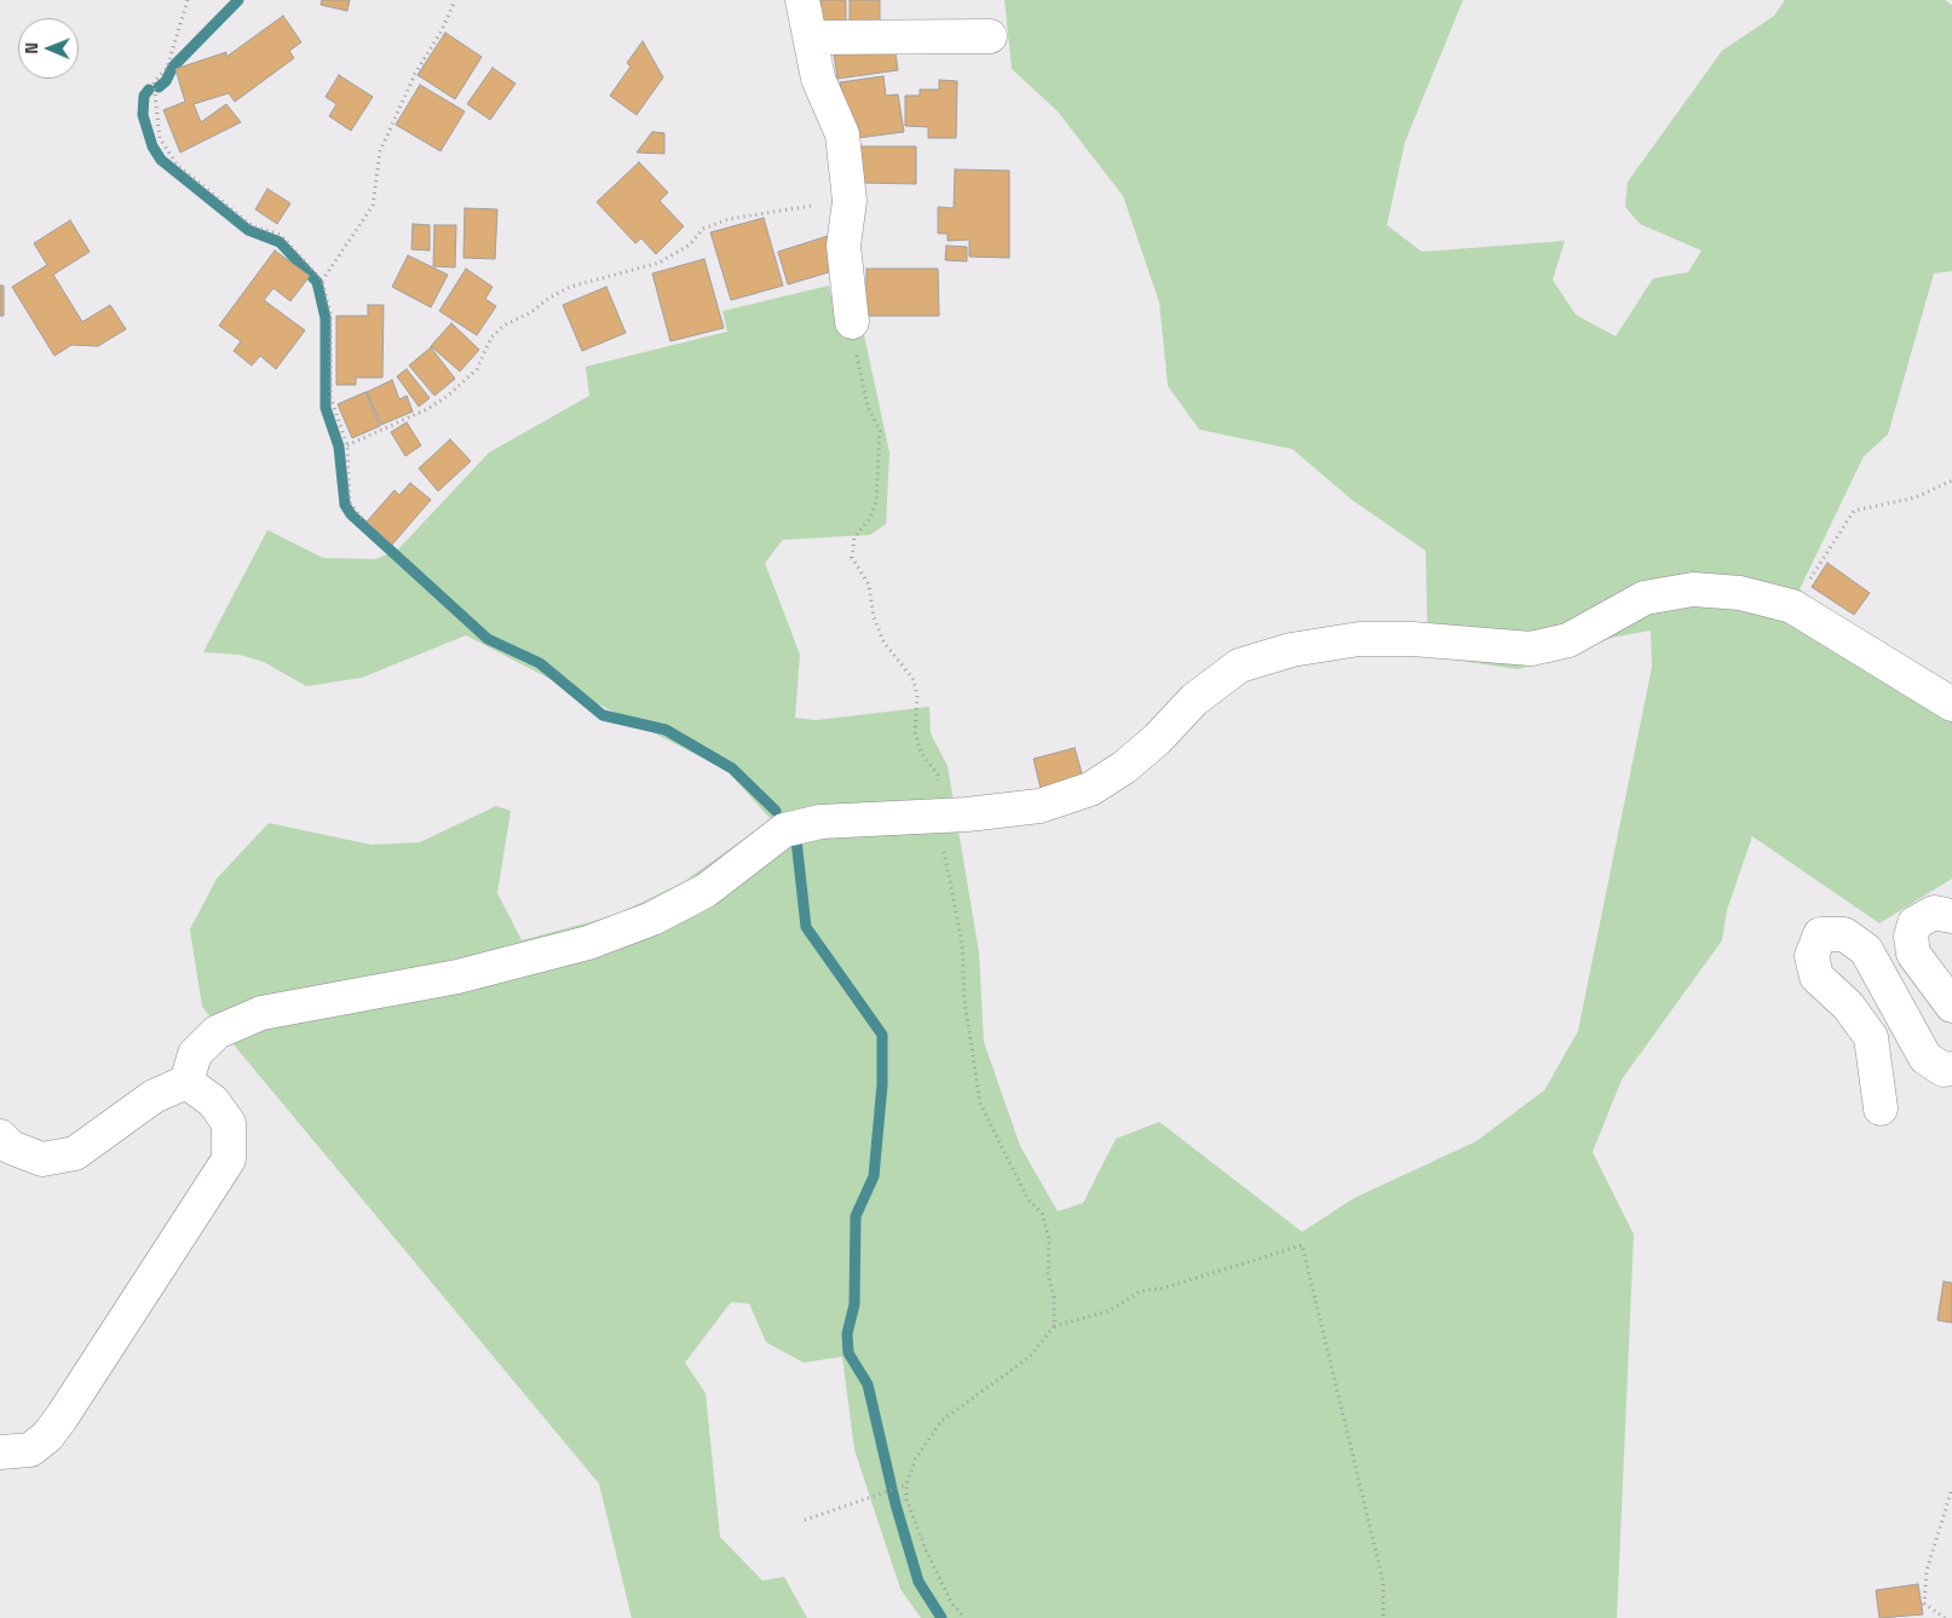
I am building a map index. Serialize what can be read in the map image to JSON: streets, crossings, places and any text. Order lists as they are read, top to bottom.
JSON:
{
  "north": "left"
}
